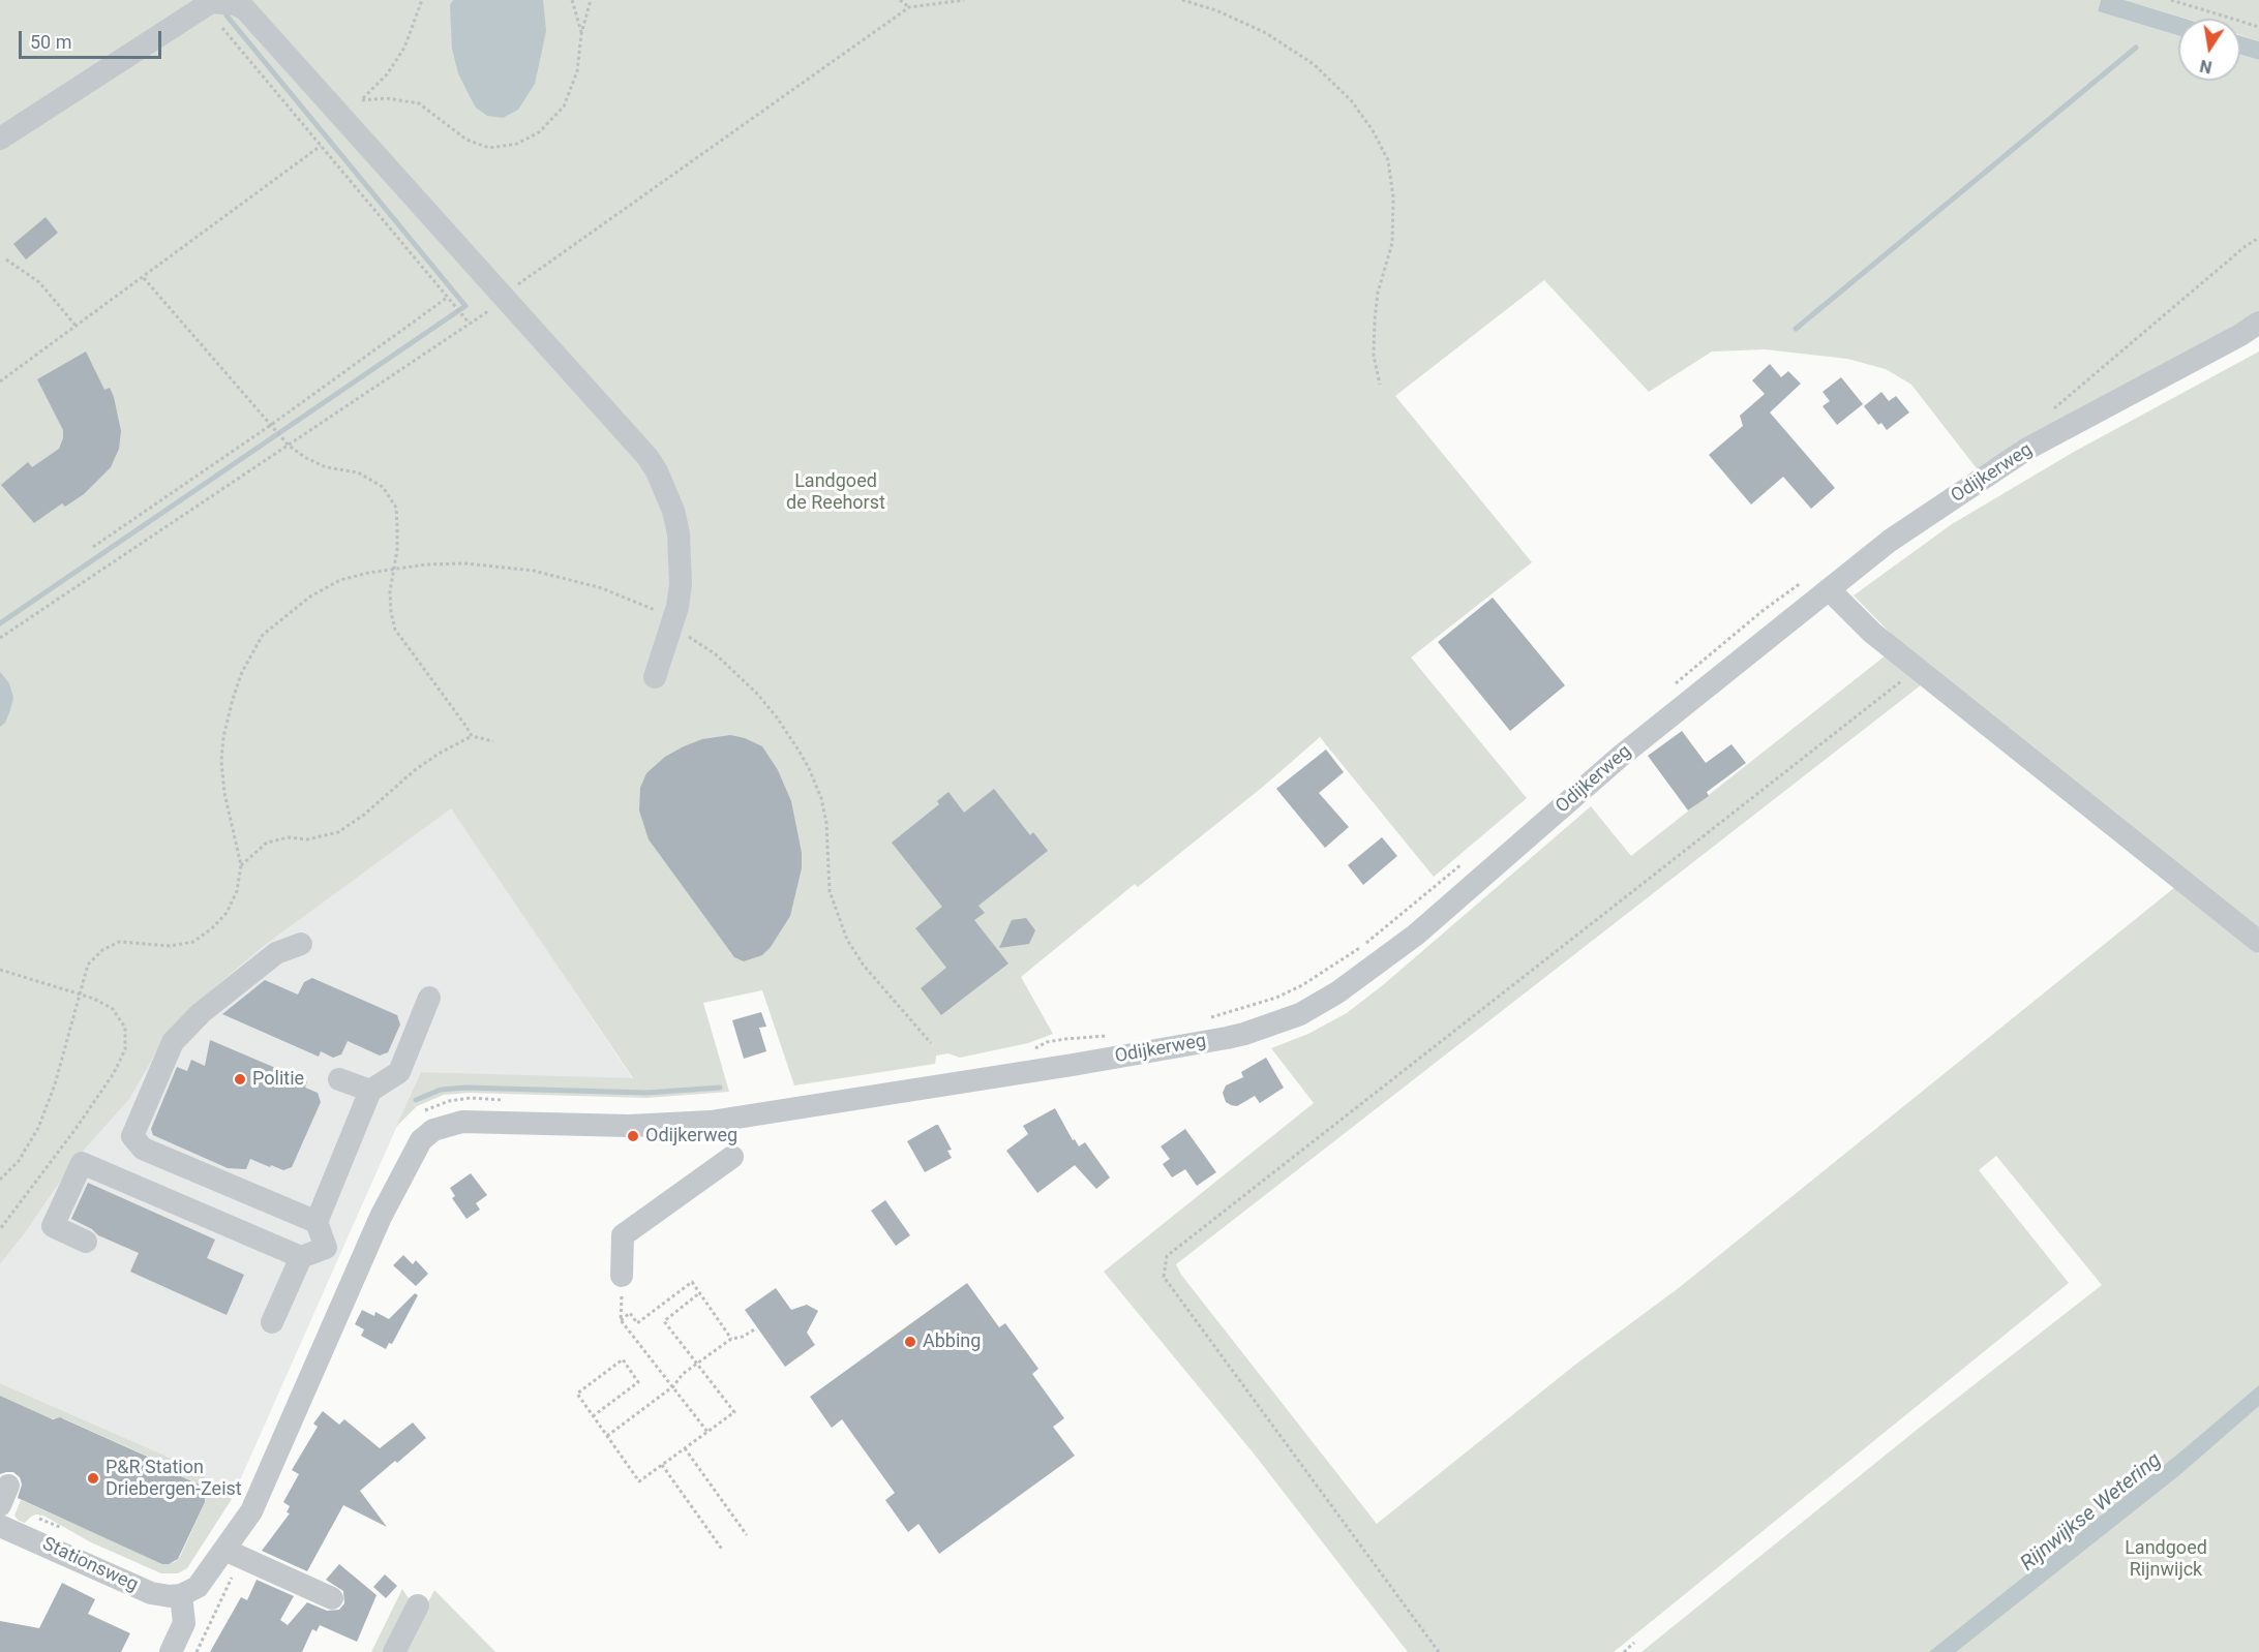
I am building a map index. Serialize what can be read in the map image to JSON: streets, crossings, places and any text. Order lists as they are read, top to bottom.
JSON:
{
  "streets": {
    "street": ["Odijkerweg", "Stationsweg"]
  },
  "crossings": [
    ["Odijkerweg", "Stationsweg"]
  ],
  "water": ["Rijnwijkse Wetering"],
  "parks": ["Landgoed de Reehorst", "Landgoed Rijnwijck"],
  "places": [
    "Politie",
    "Odijkerweg",
    "Abbing",
    "P&R Station Driebergen-Zeist"
  ],
  "scale_bar": "50 m",
  "north": "bottom"
}
